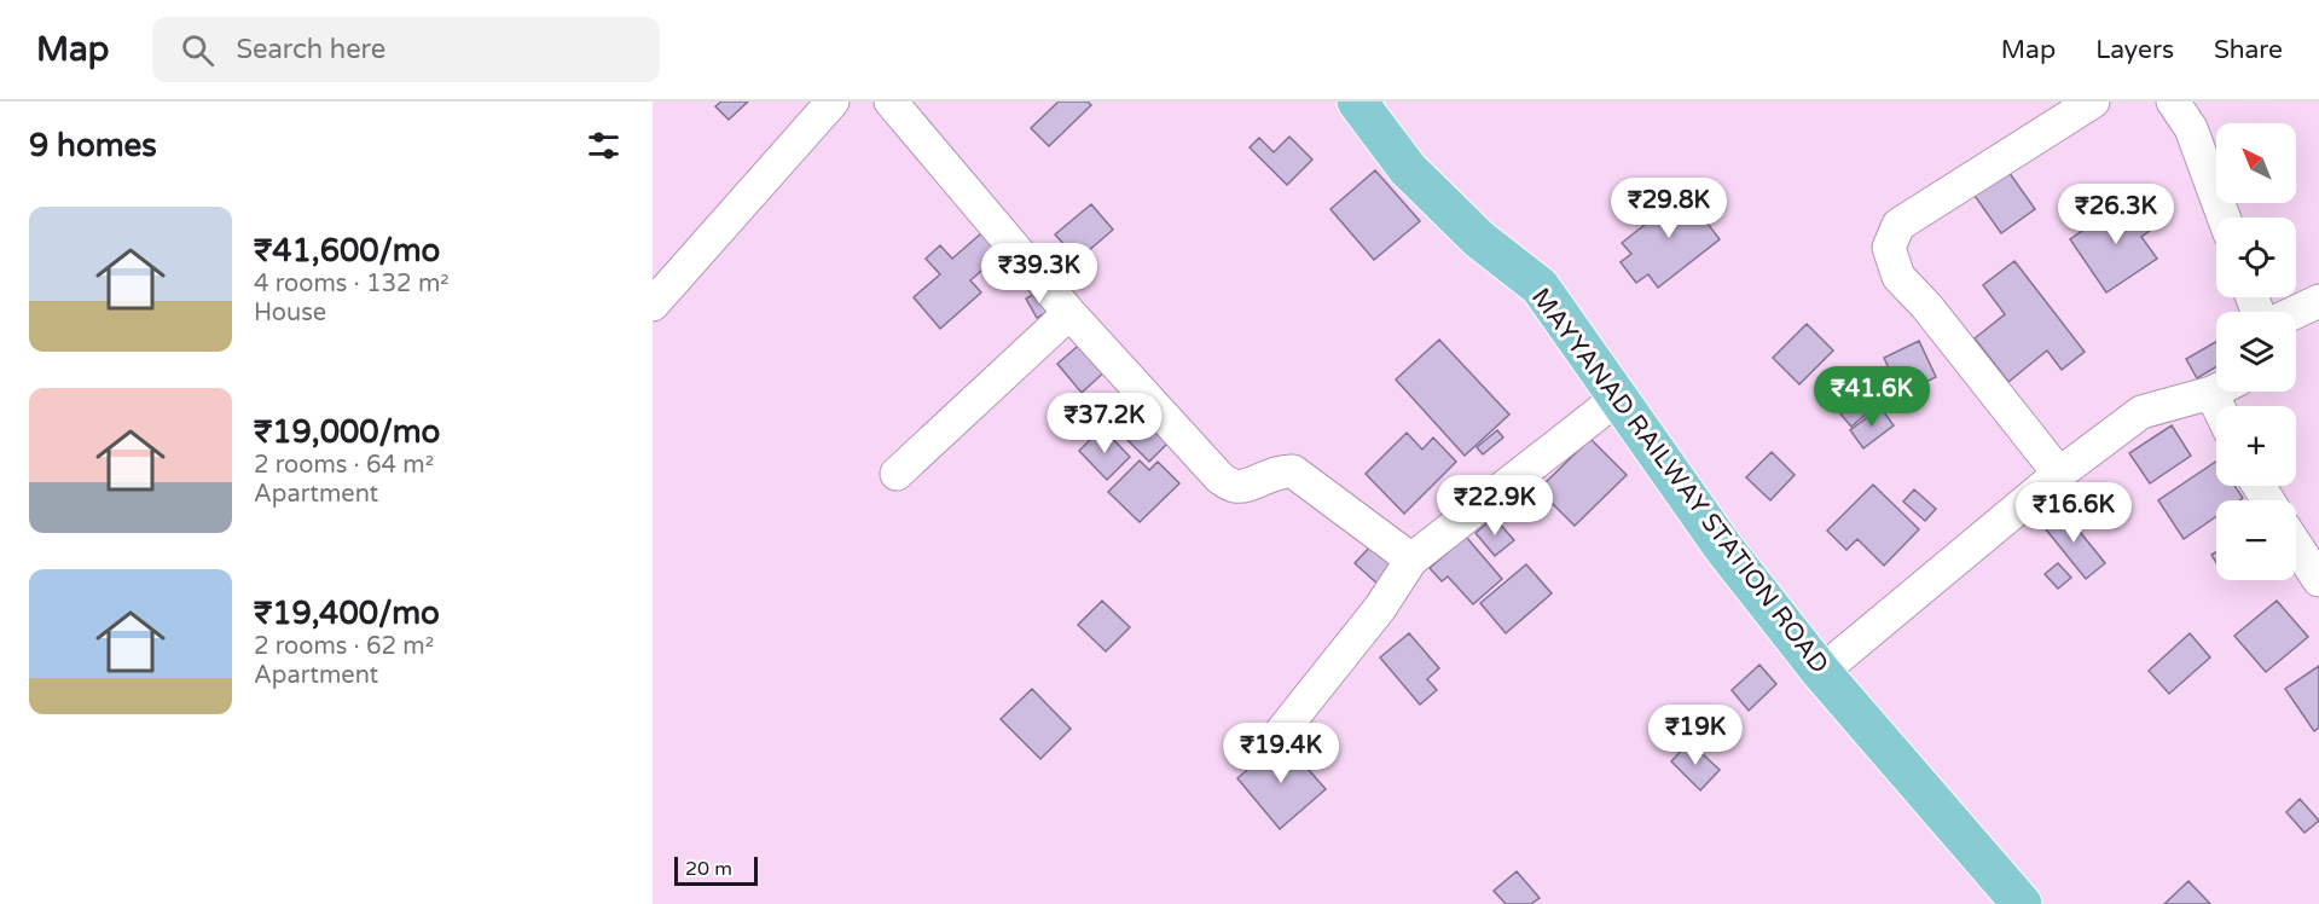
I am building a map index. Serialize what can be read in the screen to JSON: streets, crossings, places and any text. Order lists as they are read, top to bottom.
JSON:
{
  "streets": {
    "main road": ["MAYYANAD RAILWAY STATION ROAD"]
  },
  "scale_bar": "20 m",
  "north": "top left",
  "page": {
    "header": "Map",
    "search": "Search here",
    "nav": ["Map", "Layers", "Share"],
    "heading": "9 homes",
    "map_buttons": ["+", "−"],
    "price": [
      "₹29.8K",
      "₹26.3K",
      "₹39.3K",
      "₹41.6K",
      "₹37.2K",
      "₹22.9K",
      "₹16.6K",
      "₹19K",
      "₹19.4K"
    ],
    "list": [
      {
        "name": "₹41,600/mo",
        "note": "4 rooms · 132 m² · House"
      },
      {
        "name": "₹19,000/mo",
        "note": "2 rooms · 64 m² · Apartment"
      },
      {
        "name": "₹19,400/mo",
        "note": "2 rooms · 62 m² · Apartment"
      }
    ],
    "scale": "20 m"
  }
}
